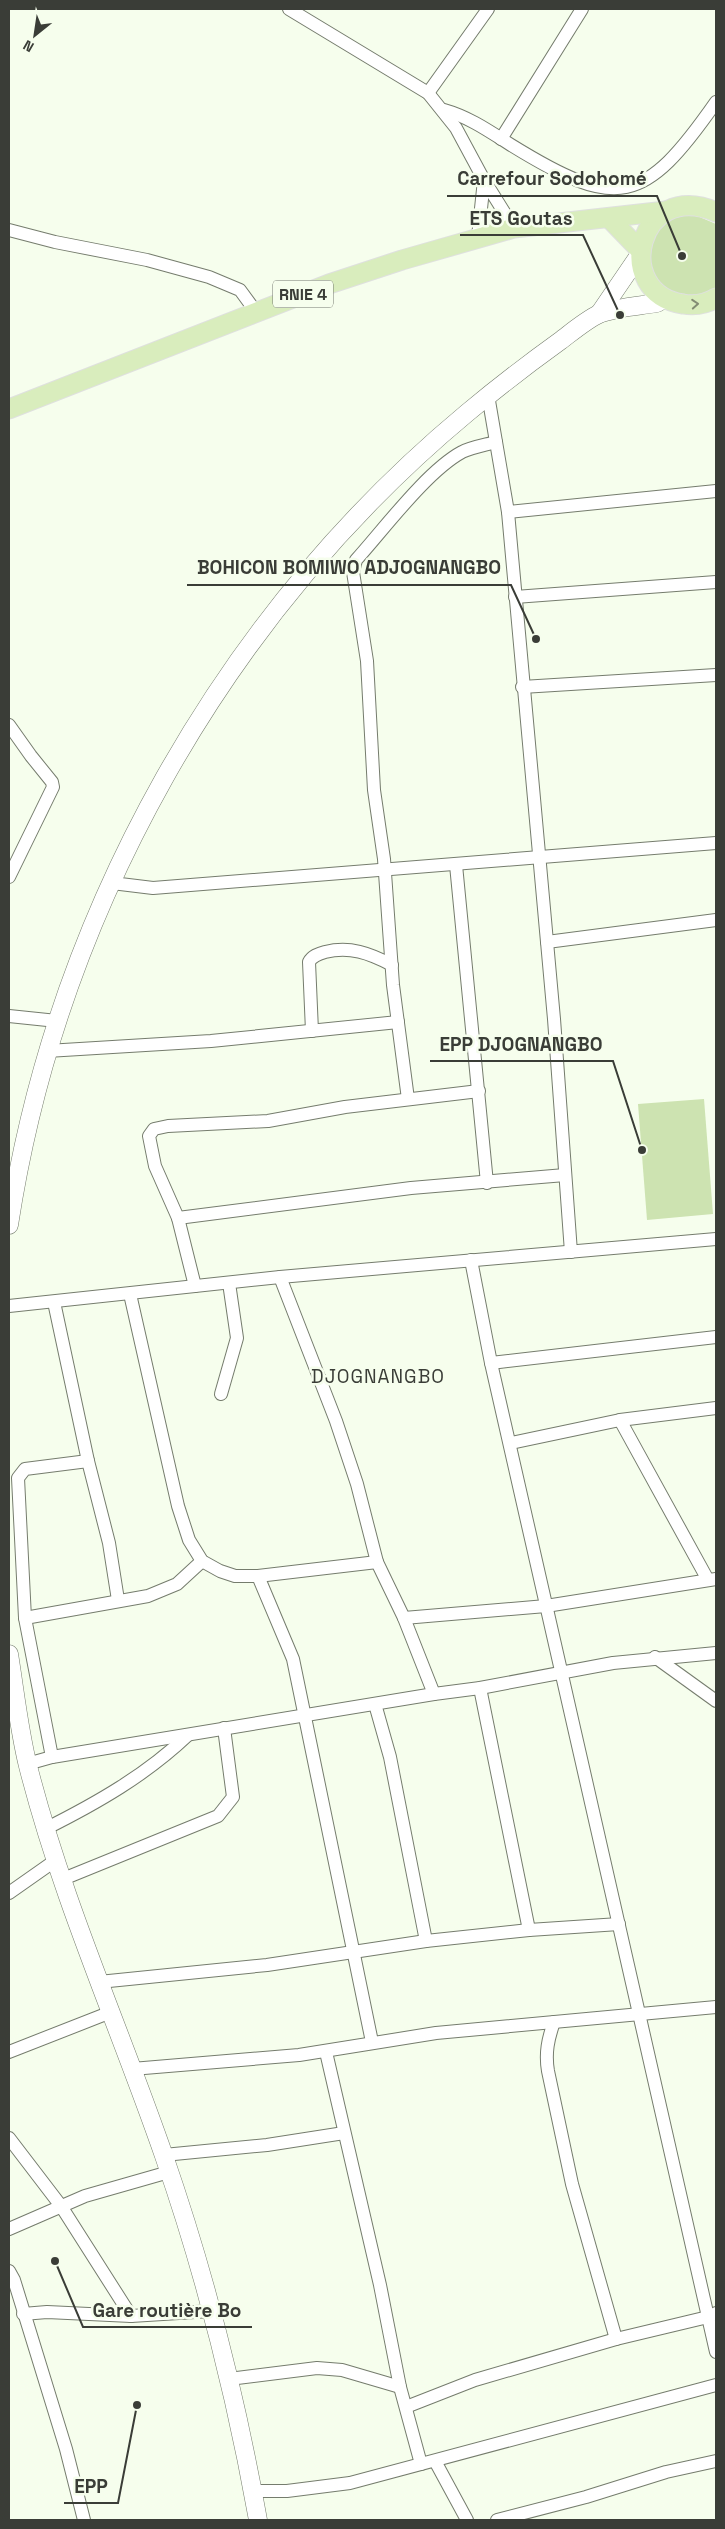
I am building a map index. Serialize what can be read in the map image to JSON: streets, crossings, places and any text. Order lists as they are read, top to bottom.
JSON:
{
  "streets": {
    "main road": ["RNIE 4"]
  },
  "districts": ["DJOGNANGBO"],
  "places": [
    "Carrefour Sodohomé",
    "ETS Goutas",
    "BOHICON BOMIWO ADJOGNANGBO",
    "EPP DJOGNANGBO",
    "Gare routière Bo",
    "EPP"
  ],
  "north": "bottom left"
}
